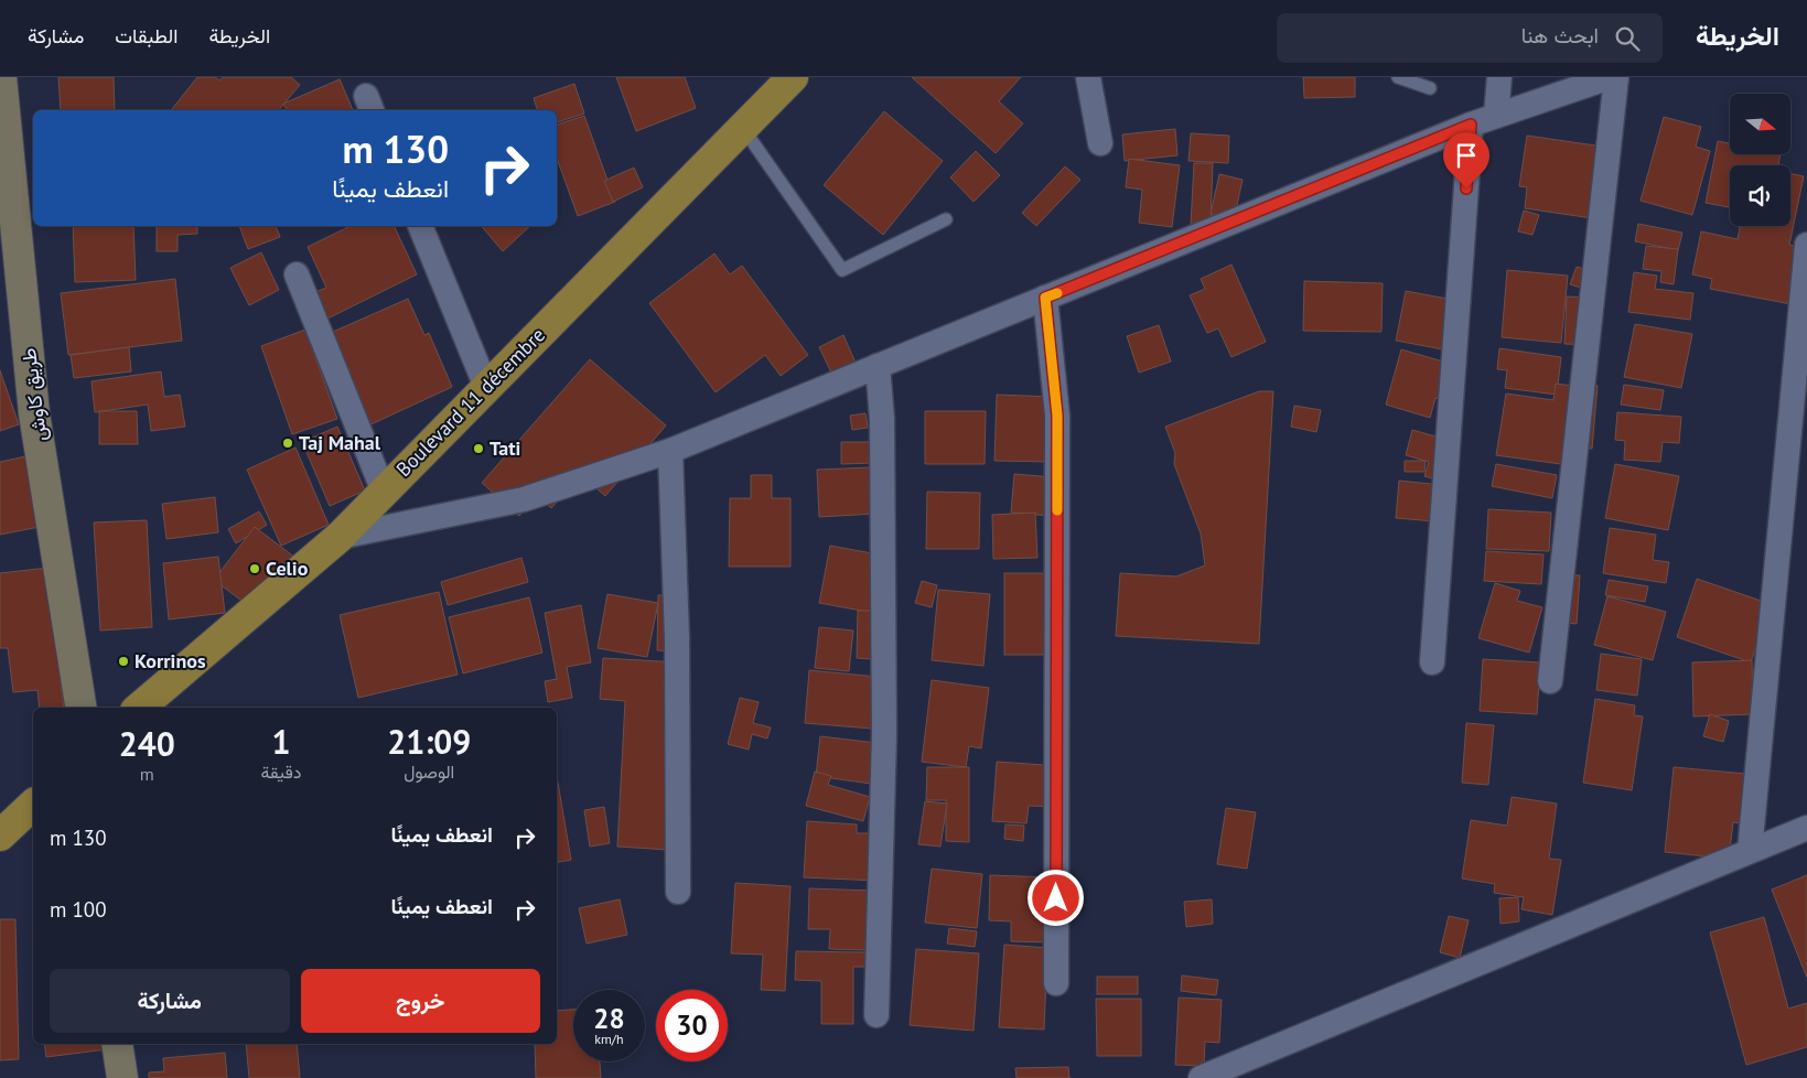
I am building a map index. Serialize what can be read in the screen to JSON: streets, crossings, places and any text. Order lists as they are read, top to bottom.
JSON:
{
  "streets": {
    "main road": ["Boulevard 11 décembre"],
    "street": ["طريق كاوش"]
  },
  "places": [
    "Taj Mahal",
    "Tati",
    "Celio",
    "Korrinos"
  ],
  "north": "right",
  "page": {
    "header": "الخريطة",
    "search": "ابحث هنا",
    "nav": ["الخريطة", "الطبقات", "مشاركة"],
    "turn": ["130 m", "انعطف يمينًا"],
    "eta": [
      "21:09",
      "الوصول",
      "1",
      "دقيقة",
      "240",
      "m"
    ],
    "list": [
      {
        "name": "انعطف يمينًا",
        "value": "130 m"
      },
      {
        "name": "انعطف يمينًا",
        "value": "100 m"
      }
    ],
    "buttons": ["خروج", "مشاركة"],
    "speed": "28 km/h",
    "limit": "30"
  }
}
